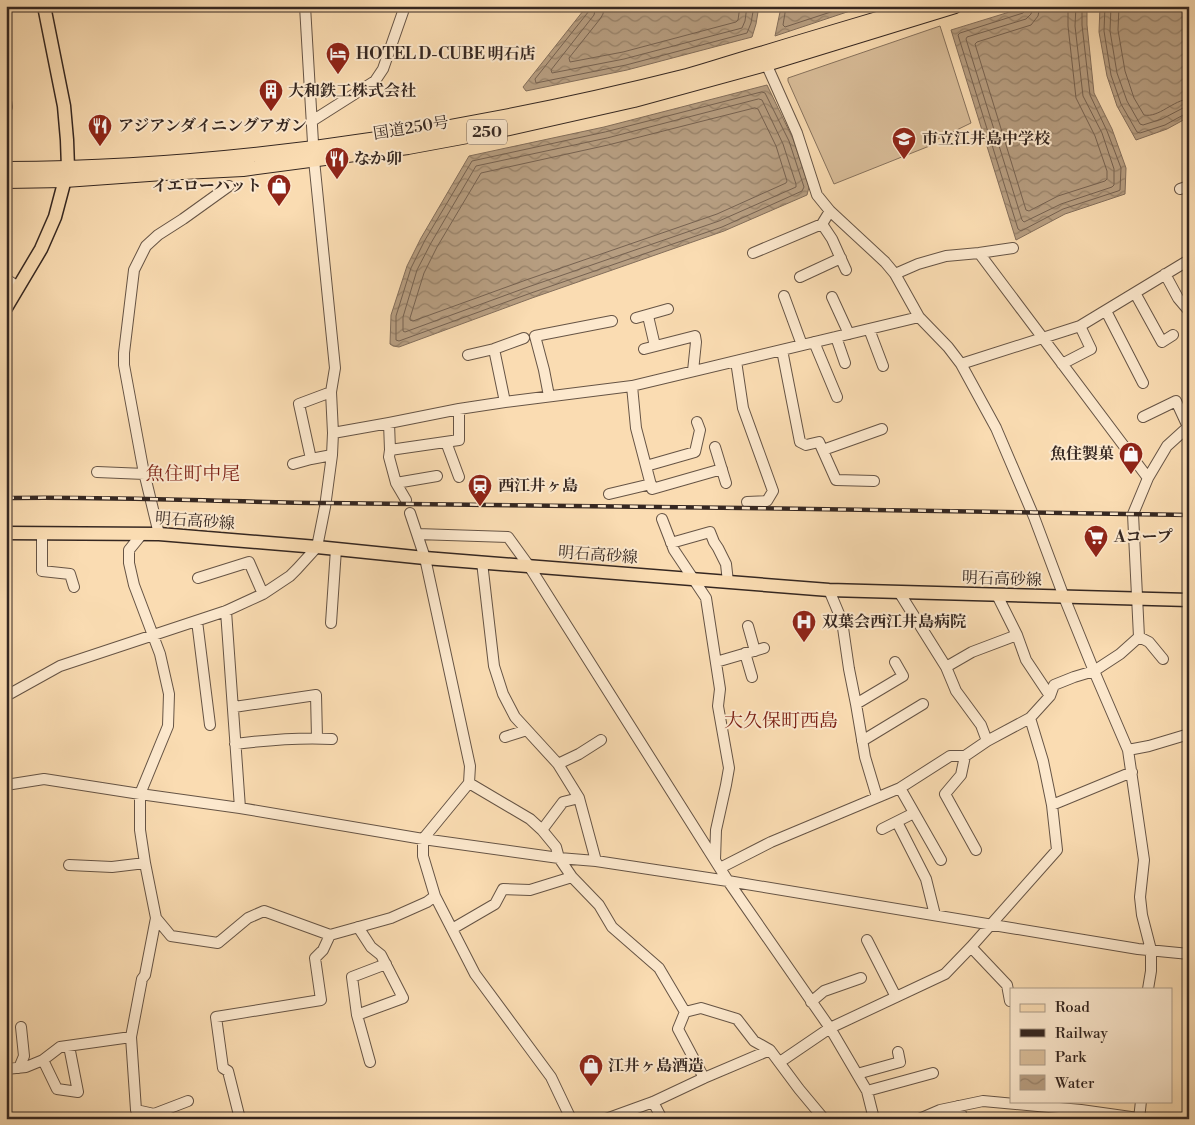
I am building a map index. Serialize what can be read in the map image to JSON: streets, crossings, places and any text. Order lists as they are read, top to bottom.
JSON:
{
  "streets": {
    "highway": ["国道250号", "250"],
    "main road": ["明石高砂線"]
  },
  "districts": ["魚住町中尾", "大久保町西島"],
  "places": {
    "hotel": ["HOTEL D-CUBE 明石店"],
    "building": ["大和鉄工株式会社"],
    "restaurant": ["アジアンダイニングアガン", "なか卯"],
    "school or university": ["市立江井島中学校"],
    "shop": ["イエローハット", "魚住製菓", "江井ヶ島酒造"],
    "station": ["西江井ヶ島"],
    "supermarket": ["Aコープ"],
    "hospital": ["双葉会西江井島病院"]
  },
  "legend": [
    "Road",
    "Railway",
    "Park",
    "Water"
  ]
}
